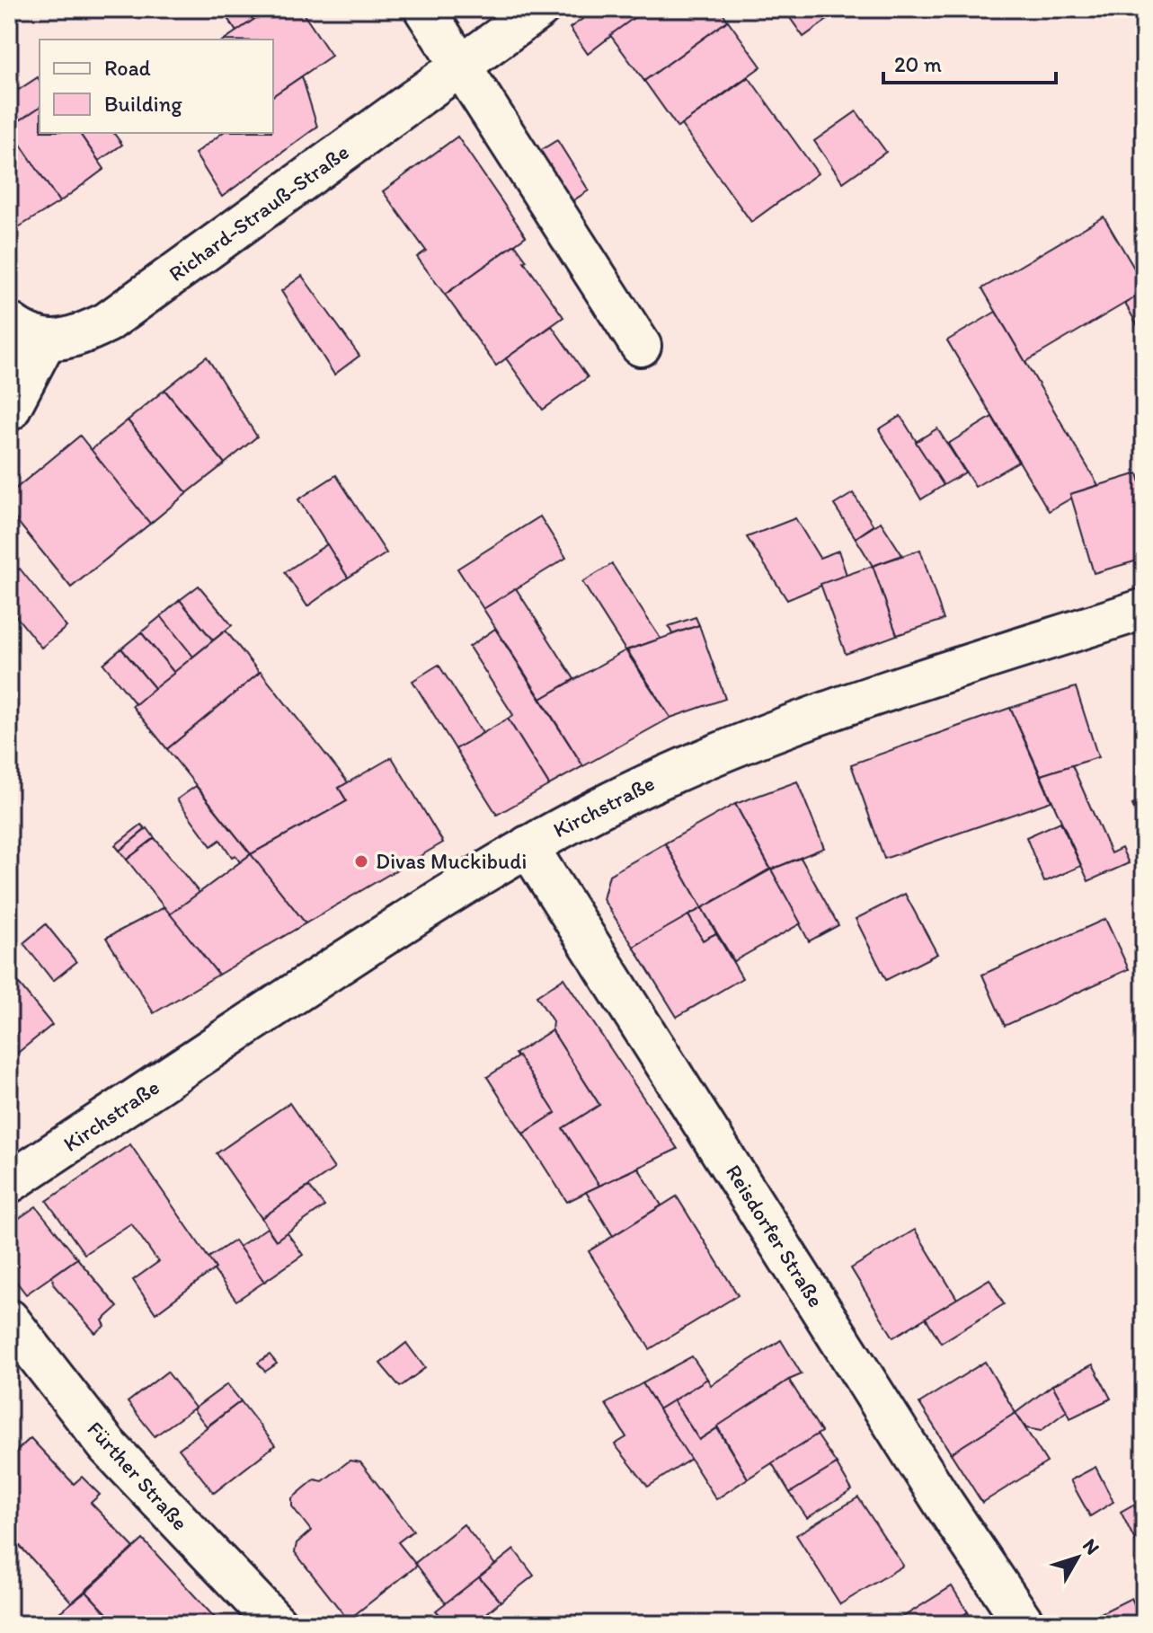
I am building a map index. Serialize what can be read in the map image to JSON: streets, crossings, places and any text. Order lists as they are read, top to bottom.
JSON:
{
  "streets": {
    "street": [
      "Richard-Strauß-Straße",
      "Kirchstraße",
      "Reisdorfer Straße",
      "Fürther Straße"
    ]
  },
  "crossings": [
    ["Kirchstraße", "Reisdorfer Straße"]
  ],
  "places": ["Divas Muckibudi"],
  "legend": ["Road", "Building"],
  "scale_bar": "20 m",
  "north": "top right"
}
